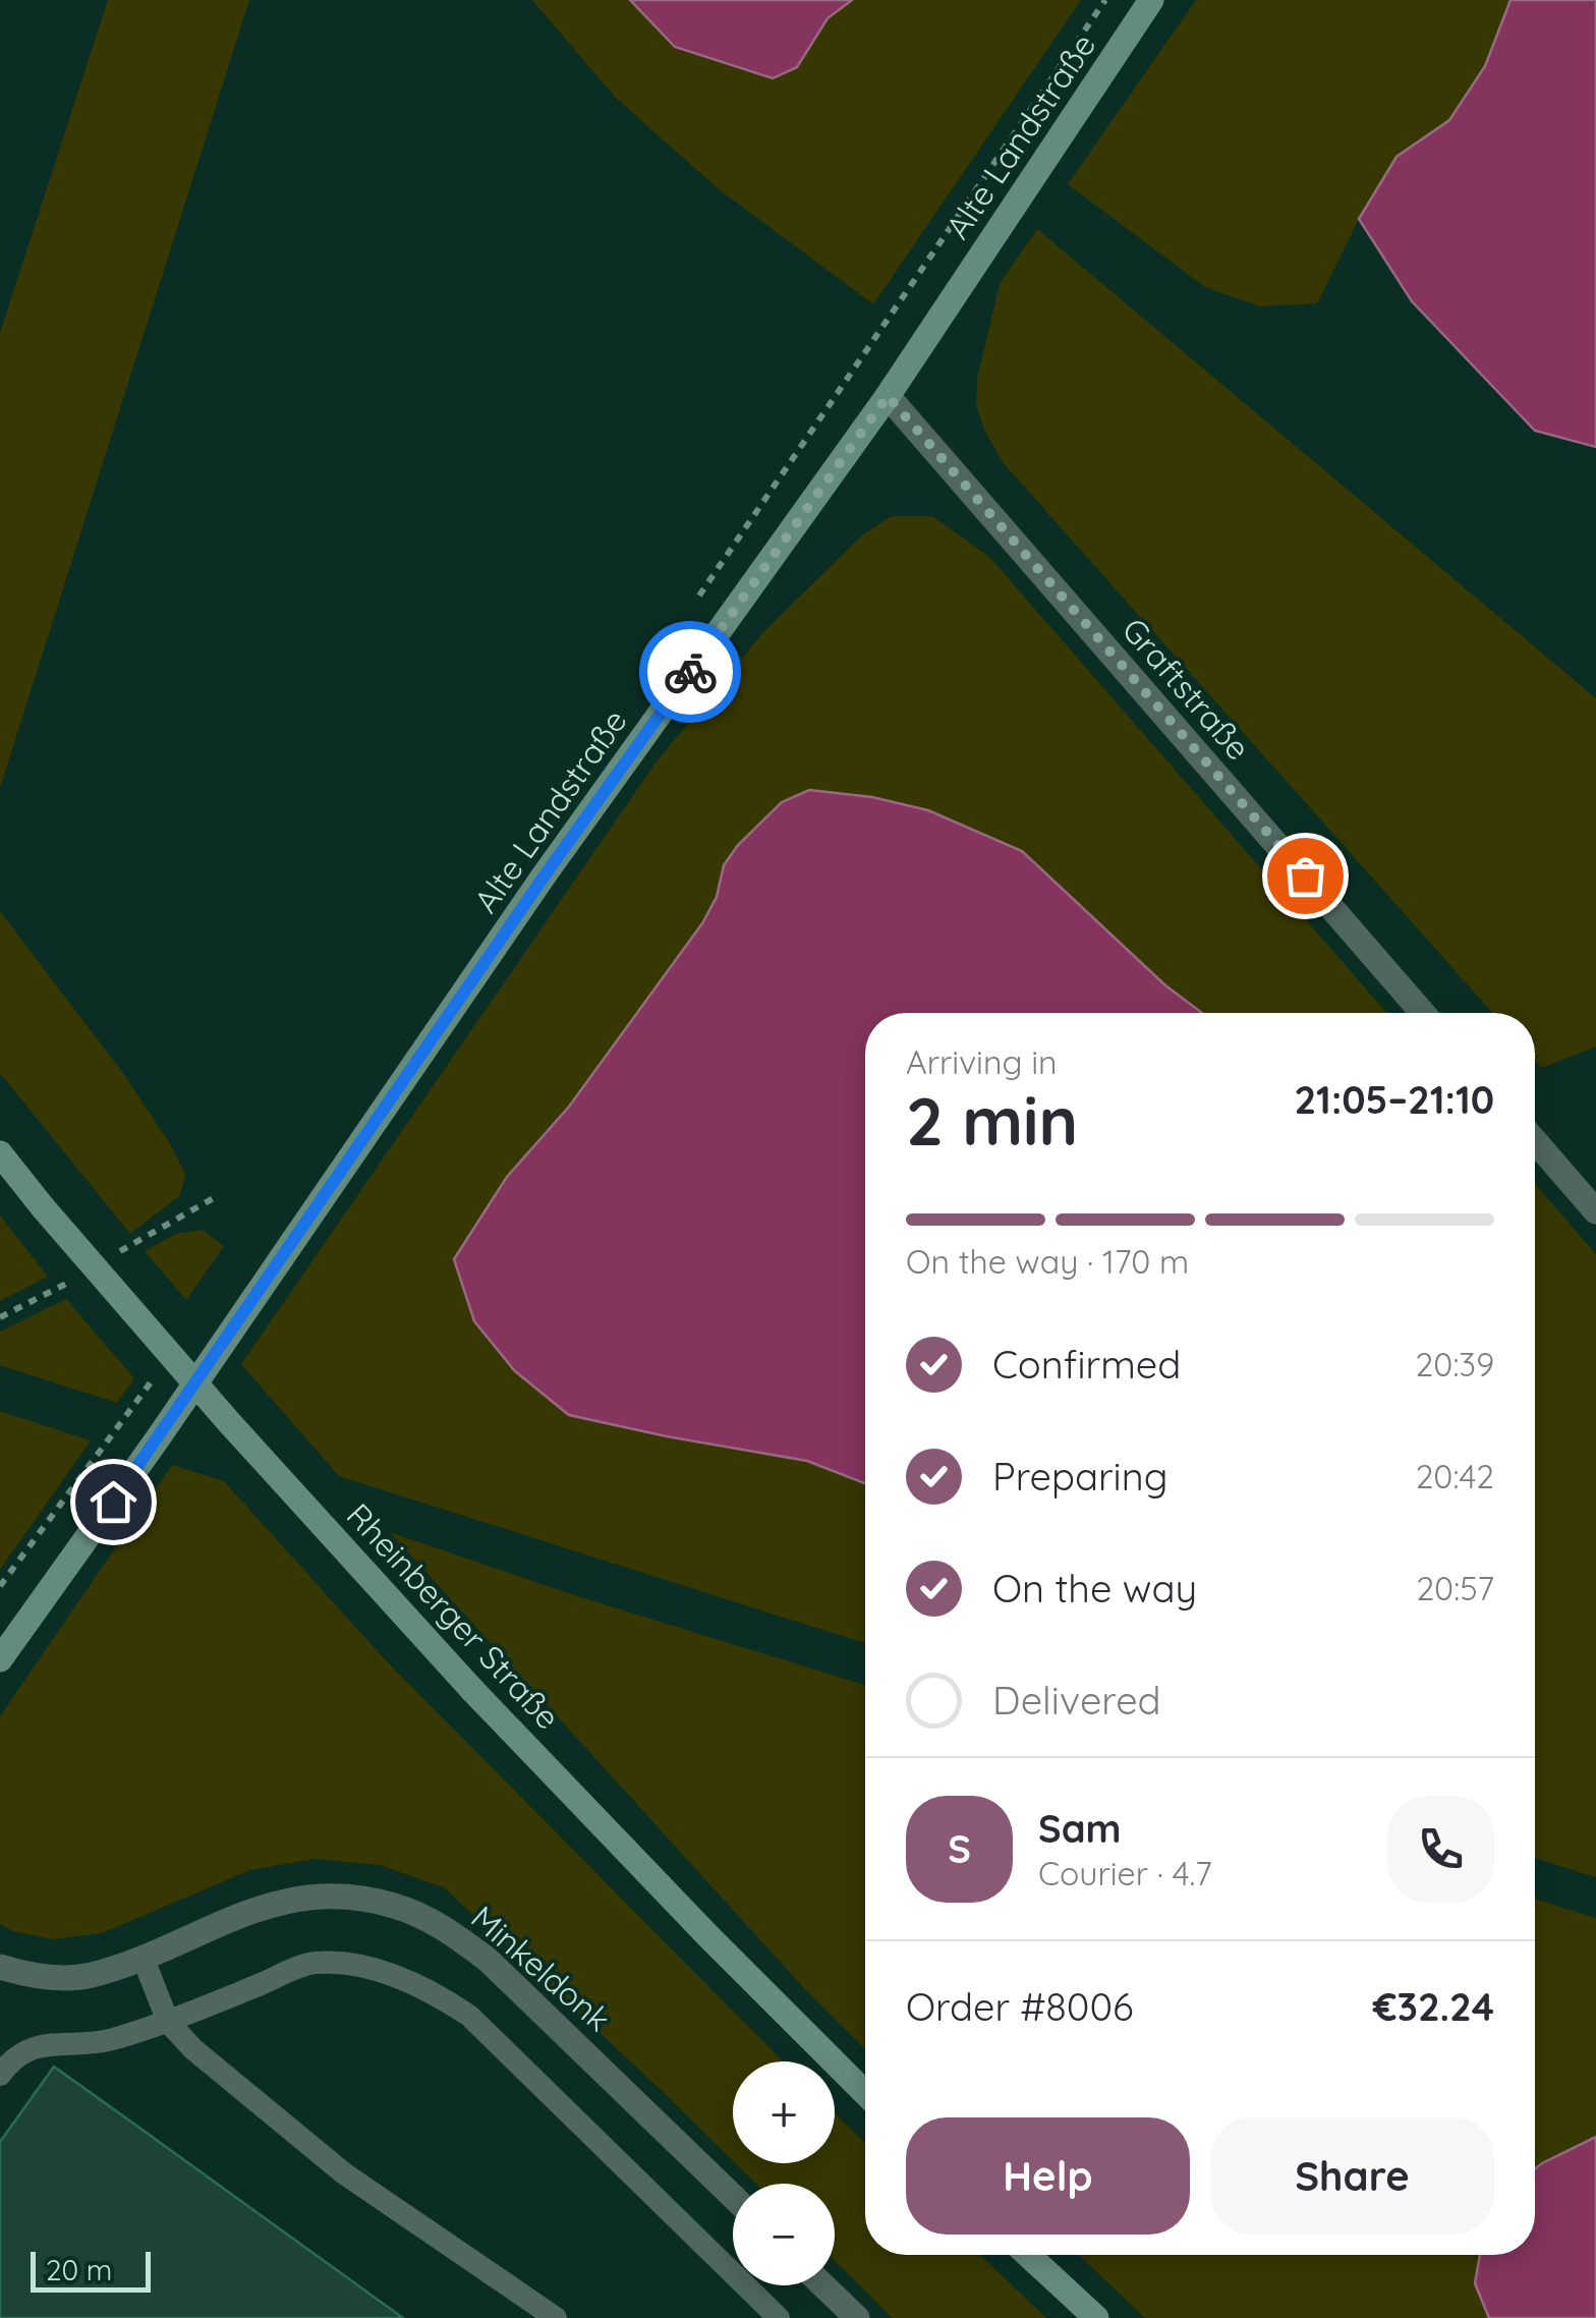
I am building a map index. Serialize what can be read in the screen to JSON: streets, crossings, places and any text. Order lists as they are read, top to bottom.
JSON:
{
  "streets": {
    "street": [
      "Alte Landstraße",
      "Graftstraße",
      "Rheinberger Straße",
      "Minkeldonk"
    ]
  },
  "crossings": [
    ["Alte Landstraße", "Graftstraße"]
  ],
  "scale_bar": "20 m",
  "page": {
    "heading": ["2 min", "Arriving in", "21:05–21:10"],
    "panel": [
      "Sam",
      "Courier · 4.7",
      "Order #8006",
      "€32.24"
    ],
    "bar": "On the way · 170 m",
    "list": [
      ["Confirmed", "20:39"],
      ["Preparing", "20:42"],
      ["On the way", "20:57"],
      "Delivered"
    ],
    "round": "S",
    "map_buttons": ["+", "−"],
    "buttons": ["Help", "Share"],
    "scale": "20 m"
  }
}
